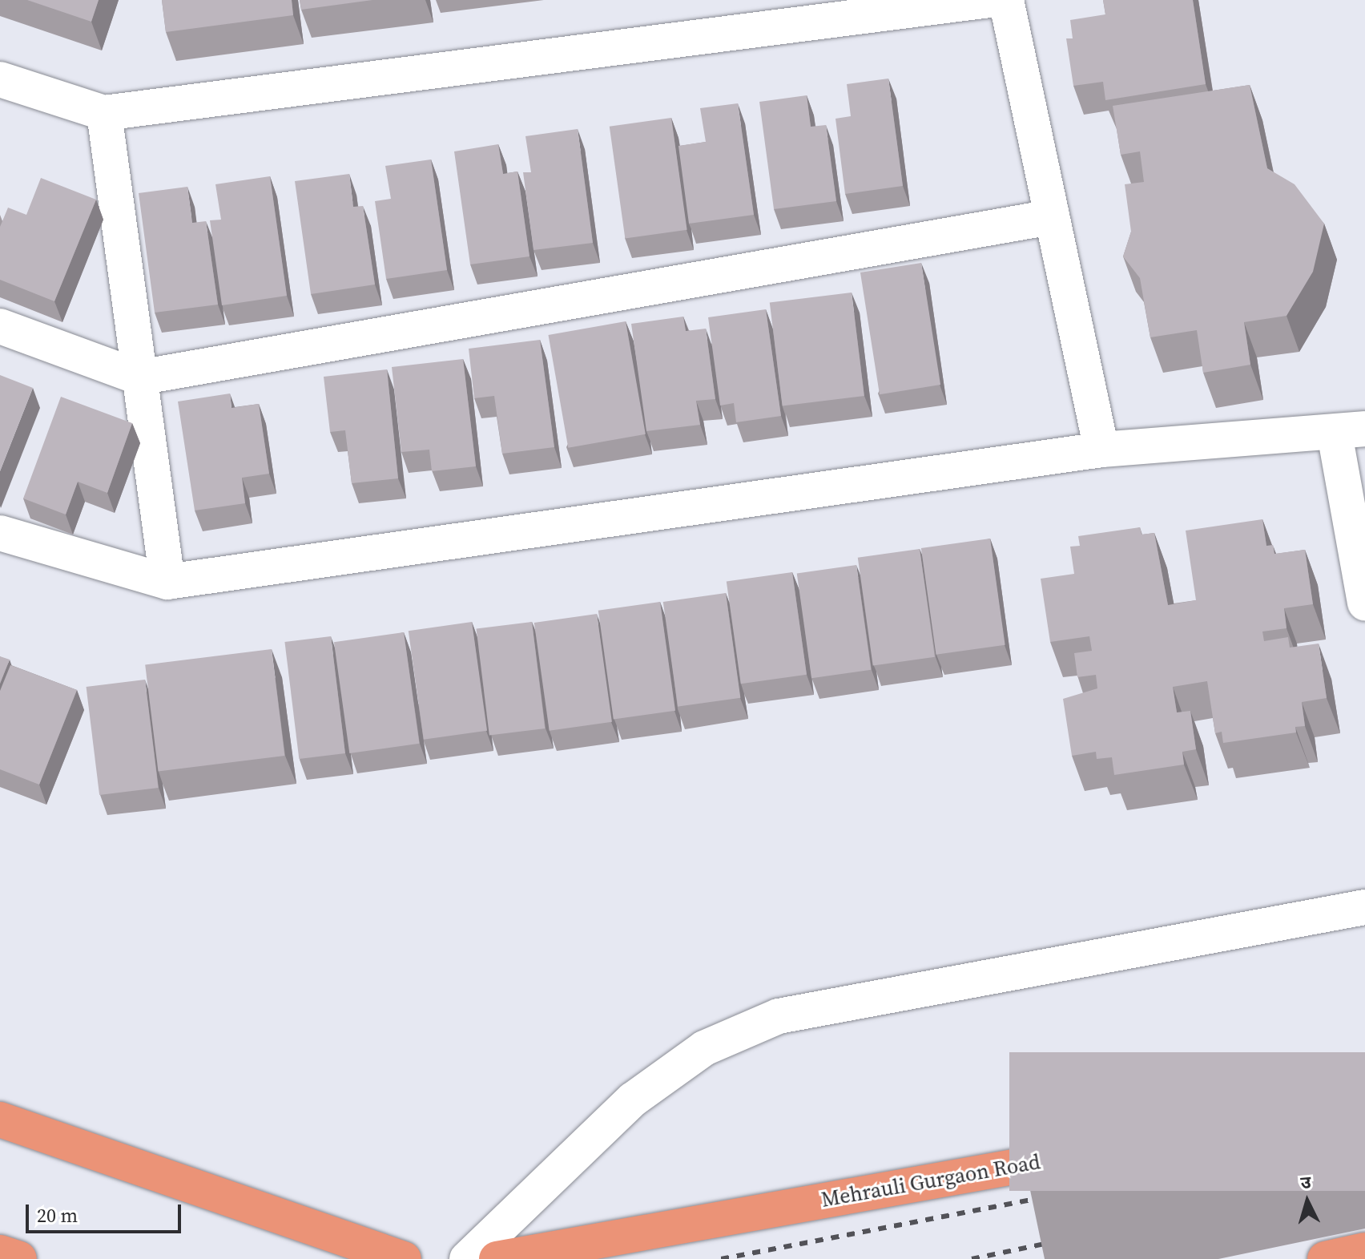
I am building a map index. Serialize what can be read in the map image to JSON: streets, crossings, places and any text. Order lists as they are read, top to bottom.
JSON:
{
  "streets": {
    "highway": ["Mehrauli Gurgaon Road"]
  },
  "scale_bar": "20 m",
  "north": "top"
}
